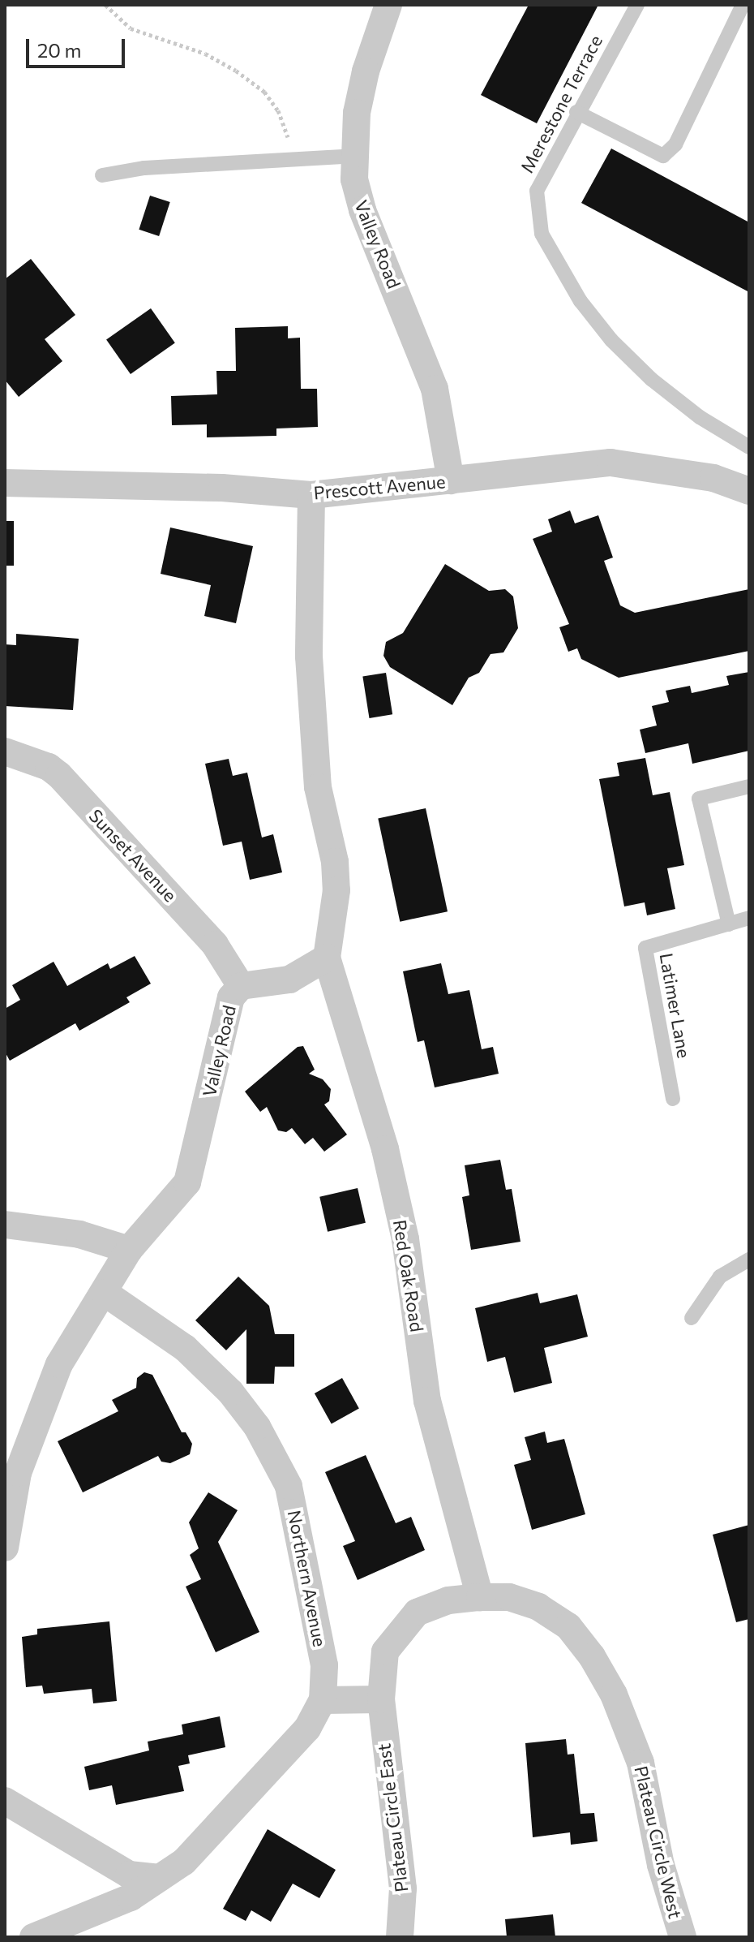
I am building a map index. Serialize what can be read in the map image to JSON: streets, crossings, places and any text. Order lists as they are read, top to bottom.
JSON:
{
  "streets": {
    "street": [
      "Valley Road",
      "Prescott Avenue",
      "Sunset Avenue",
      "Red Oak Road",
      "Northern Avenue",
      "Plateau Circle East",
      "Plateau Circle West"
    ],
    "lane": ["Merestone Terrace", "Latimer Lane"]
  },
  "crossings": [
    ["Valley Road", "Prescott Avenue"],
    ["Valley Road", "Sunset Avenue"],
    ["Valley Road", "Red Oak Road"],
    ["Valley Road", "Northern Avenue"],
    ["Red Oak Road", "Plateau Circle East"],
    ["Red Oak Road", "Plateau Circle West"],
    ["Plateau Circle East", "Plateau Circle West"]
  ],
  "scale_bar": "20 m"
}
